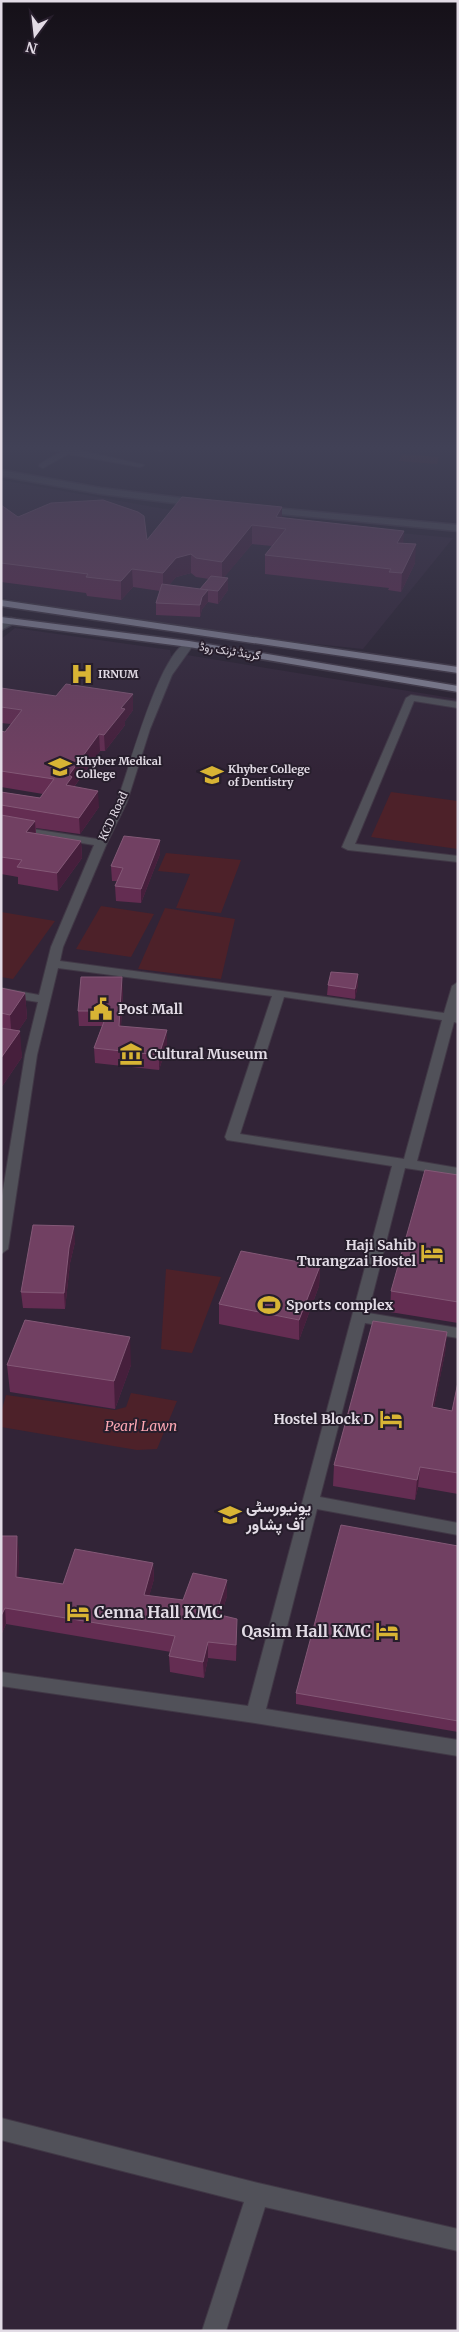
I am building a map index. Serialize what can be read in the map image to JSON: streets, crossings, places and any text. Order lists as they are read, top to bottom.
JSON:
{
  "streets": {
    "highway": ["گرینڈ ٹرنک روڈ"],
    "street": ["KCD Road"]
  },
  "crossings": [
    ["گرینڈ ٹرنک روڈ", "KCD Road"]
  ],
  "parks": ["Pearl Lawn"],
  "places": {
    "hospital": ["IRNUM"],
    "school or university": ["Khyber Medical College", "Khyber College of Dentistry", "یونیورسٹی آف پشاور"],
    "public building": ["Post Mall"],
    "museum": ["Cultural Museum"],
    "hotel": [
      "Haji Sahib Turangzai Hostel",
      "Hostel Block D",
      "Cenna Hall KMC",
      "Qasim Hall KMC"
    ],
    "sports": ["Sports complex"]
  },
  "north": "bottom"
}
